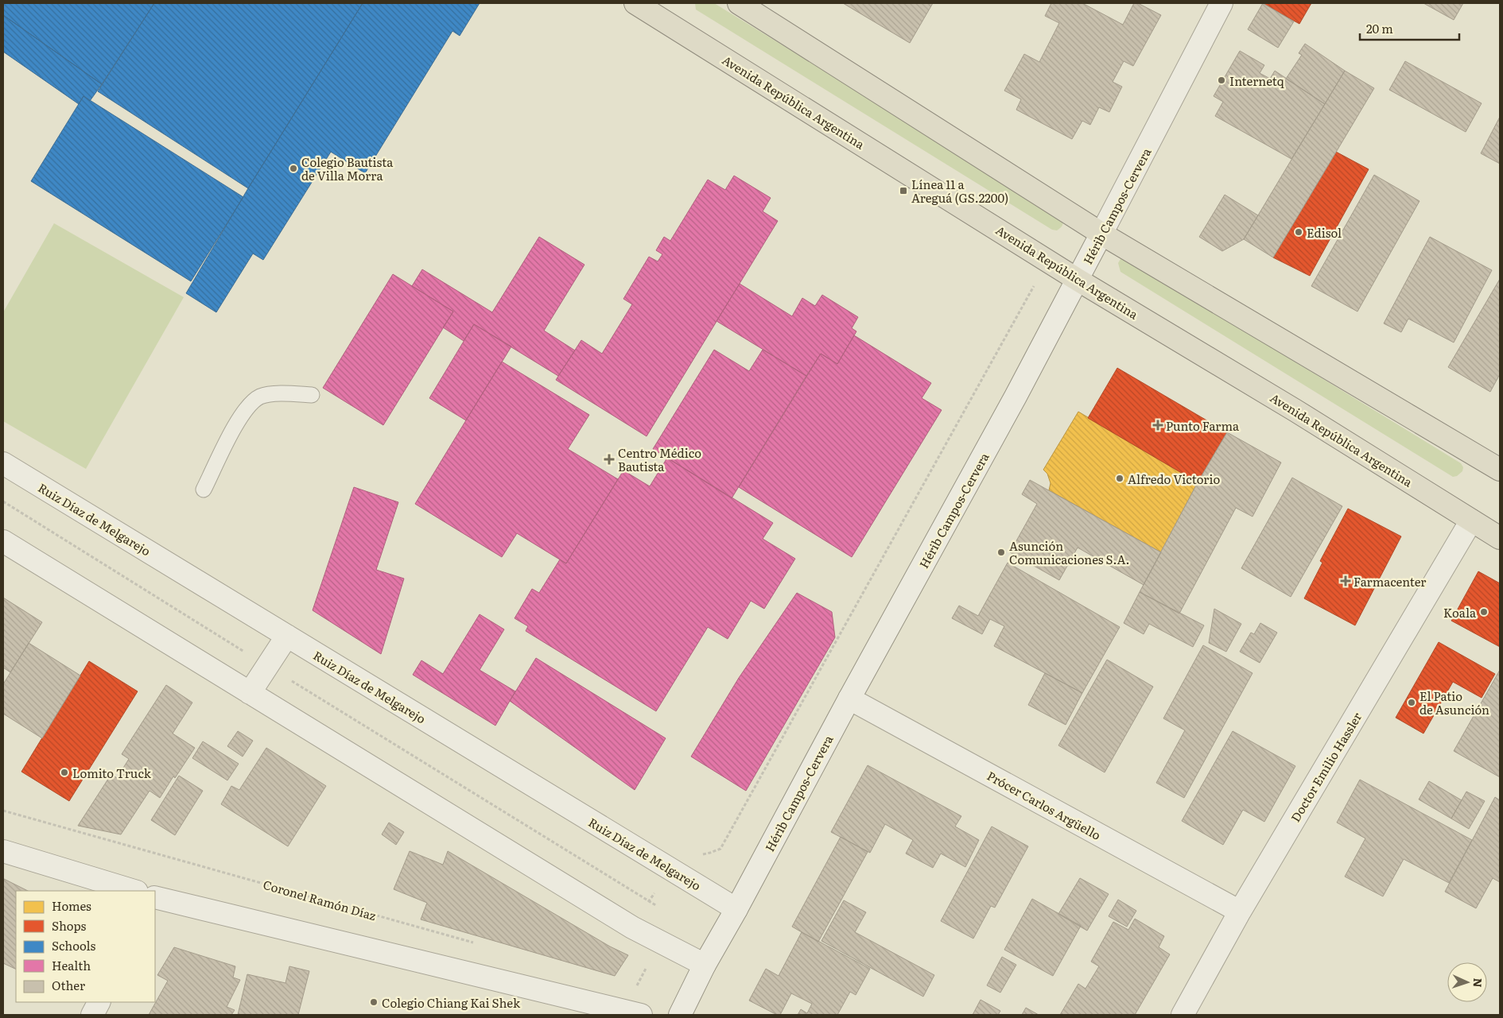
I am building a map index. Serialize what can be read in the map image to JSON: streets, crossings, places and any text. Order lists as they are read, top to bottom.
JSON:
{
  "streets": {
    "highway": ["Avenida República Argentina"],
    "street": [
      "Hérib Campos-Cervera",
      "Ruiz Díaz de Melgarejo",
      "Doctor Emilio Hassler",
      "Prócer Carlos Argüello"
    ],
    "path": ["Coronel Ramón Díaz"]
  },
  "crossings": [
    ["Avenida República Argentina", "Hérib Campos-Cervera"],
    ["Avenida República Argentina", "Doctor Emilio Hassler"],
    ["Hérib Campos-Cervera", "Ruiz Díaz de Melgarejo"],
    ["Hérib Campos-Cervera", "Prócer Carlos Argüello"],
    ["Doctor Emilio Hassler", "Prócer Carlos Argüello"]
  ],
  "places": {
    "other": [
      "Internetq",
      "Colegio Bautista de Villa Morra",
      "Edisol",
      "Alfredo Victorio",
      "Asunción Comunicaciones S.A.",
      "Koala",
      "El Patio de Asunción",
      "Lomito Truck",
      "Colegio Chiang Kai Shek"
    ],
    "transit": ["Línea 11 a Areguá (GS.2200)"],
    "health": ["Punto Farma", "Centro Médico Bautista", "Farmacenter"]
  },
  "legend": [
    "Homes",
    "Shops",
    "Schools",
    "Health",
    "Other"
  ],
  "scale_bar": "20 m",
  "north": "right"
}
